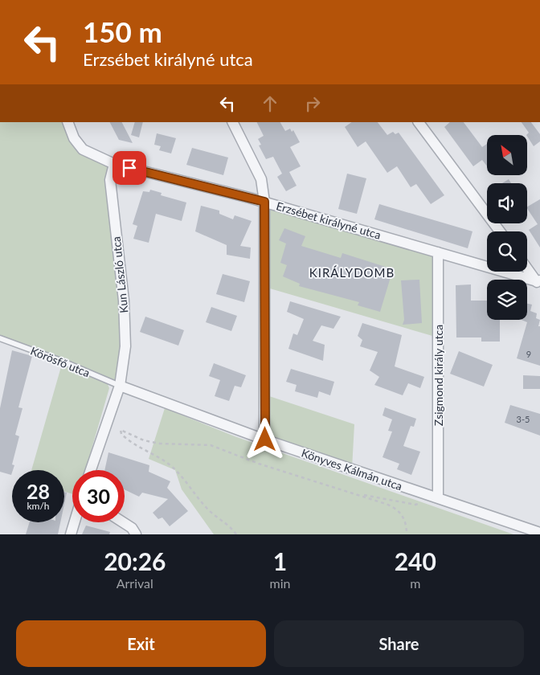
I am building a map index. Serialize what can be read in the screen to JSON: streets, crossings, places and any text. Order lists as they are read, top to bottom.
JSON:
{
  "streets": {
    "street": [
      "Erzsébet királyné utca",
      "Kun László utca",
      "Zsigmond király utca",
      "Könyves Kálmán utca"
    ],
    "lane": ["Körösfő utca"]
  },
  "crossings": [
    ["Erzsébet királyné utca", "Kun László utca"],
    ["Erzsébet királyné utca", "Zsigmond király utca"],
    ["Kun László utca", "Körösfő utca"],
    ["Kun László utca", "Könyves Kálmán utca"],
    ["Körösfő utca", "Könyves Kálmán utca"],
    ["Zsigmond király utca", "Könyves Kálmán utca"]
  ],
  "districts": ["KIRÁLYDOMB"],
  "house_numbers": ["9", "3-5"],
  "north": "top left",
  "page": {
    "turn": ["150 m", "Erzsébet királyné utca"],
    "speed": "28 km/h",
    "limit": "30",
    "eta": [
      "20:26",
      "Arrival",
      "1",
      "min",
      "240",
      "m"
    ],
    "buttons": ["Exit", "Share"]
  }
}
